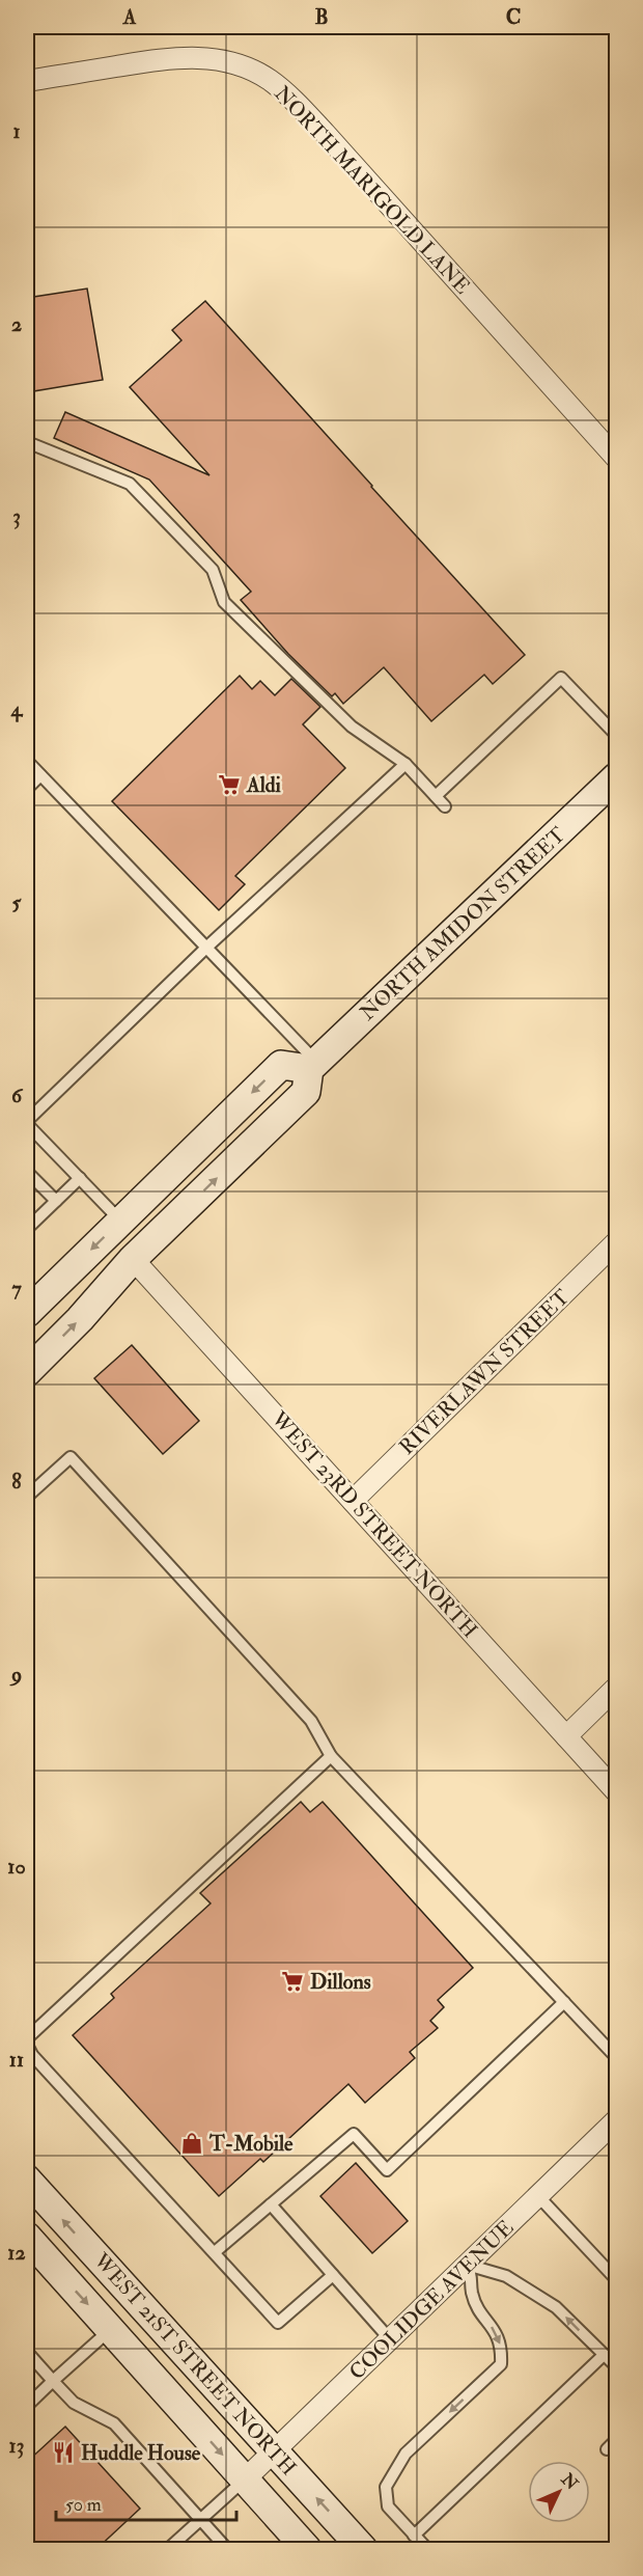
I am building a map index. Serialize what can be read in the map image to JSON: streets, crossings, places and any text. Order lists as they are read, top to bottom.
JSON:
{
  "streets": {
    "main road": ["NORTH AMIDON STREET", "WEST 21ST STREET NORTH"],
    "street": [
      "NORTH MARIGOLD LANE",
      "RIVERLAWN STREET",
      "WEST 23RD STREET NORTH",
      "COOLIDGE AVENUE"
    ]
  },
  "crossings": [
    ["RIVERLAWN STREET", "WEST 23RD STREET NORTH"],
    ["COOLIDGE AVENUE", "WEST 21ST STREET NORTH"]
  ],
  "places": {
    "supermarket": ["Aldi", "Dillons"],
    "shop": ["T-Mobile"],
    "restaurant": ["Huddle House"]
  },
  "scale_bar": "50 m",
  "north": "top right",
  "grid": {
    "columns": ["A", "B", "C"],
    "rows": [
      "1",
      "2",
      "3",
      "4",
      "5",
      "6",
      "7",
      "8",
      "9",
      "10",
      "11",
      "12",
      "13"
    ]
  }
}
